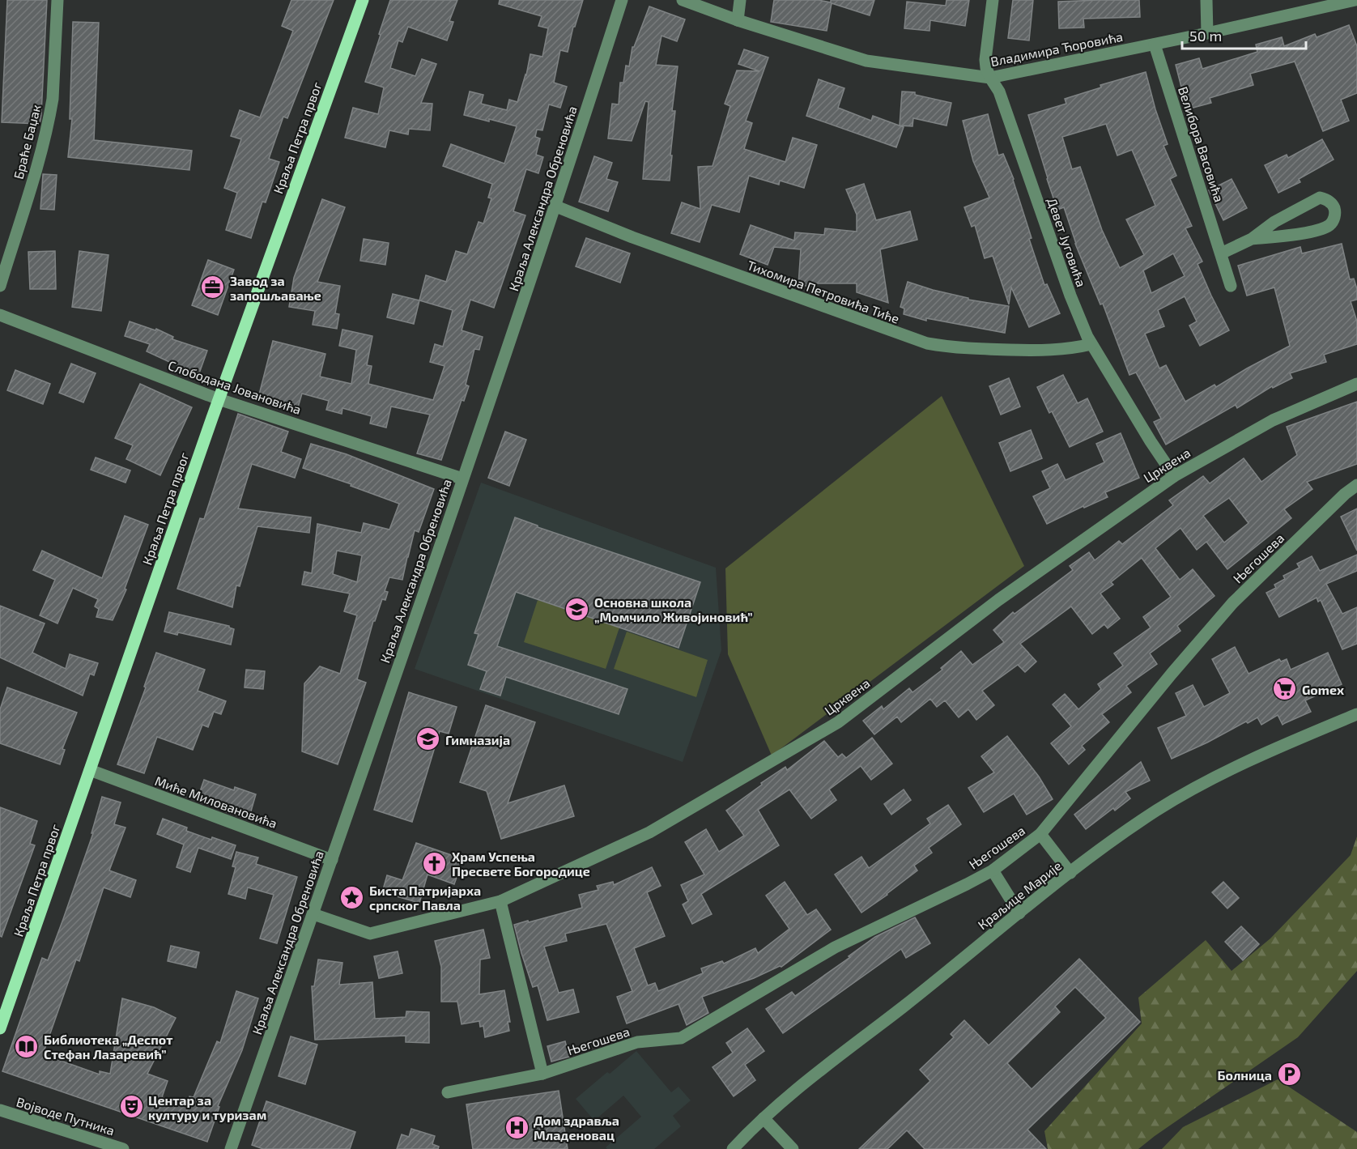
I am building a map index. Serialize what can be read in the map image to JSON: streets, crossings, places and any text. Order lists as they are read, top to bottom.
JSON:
{
  "streets": {
    "main road": ["Краља Петра првог"],
    "street": [
      "Владимира Ћоровића",
      "Браће Баџак",
      "Велибора Васовића",
      "Краља Александра Обреновића",
      "Девет Југовића",
      "Тихомира Петровића Тиће",
      "Слободана Јовановића",
      "Црквена",
      "Његошева",
      "Миће Миловановића",
      "Краљице Марије",
      "Војводе Путника"
    ]
  },
  "crossings": [
    ["Владимира Ћоровића", "Велибора Васовића"],
    ["Владимира Ћоровића", "Девет Југовића"],
    ["Краља Петра првог", "Слободана Јовановића"],
    ["Краља Петра првог", "Миће Миловановића"],
    ["Краља Александра Обреновића", "Тихомира Петровића Тиће"],
    ["Краља Александра Обреновића", "Слободана Јовановића"],
    ["Краља Александра Обреновића", "Црквена"],
    ["Краља Александра Обреновића", "Миће Миловановића"],
    ["Девет Југовића", "Тихомира Петровића Тиће"],
    ["Девет Југовића", "Црквена"]
  ],
  "places": {
    "office": ["Завод за запошљавање"],
    "school or university": ["Основна школа „Момчило Живојиновић”", "Гимназија"],
    "supermarket": ["Gomex"],
    "church": ["Храм Успења Пресвете Богородице"],
    "place": ["Биста Патријарха српског Павла"],
    "library": ["Библиотека „Деспот Стефан Лазаревић”"],
    "parking": ["Болница"],
    "theatre": ["Центар за културу и туризам"],
    "hospital": ["Дом здравља Младеновац"]
  },
  "scale_bar": "50 m"
}
